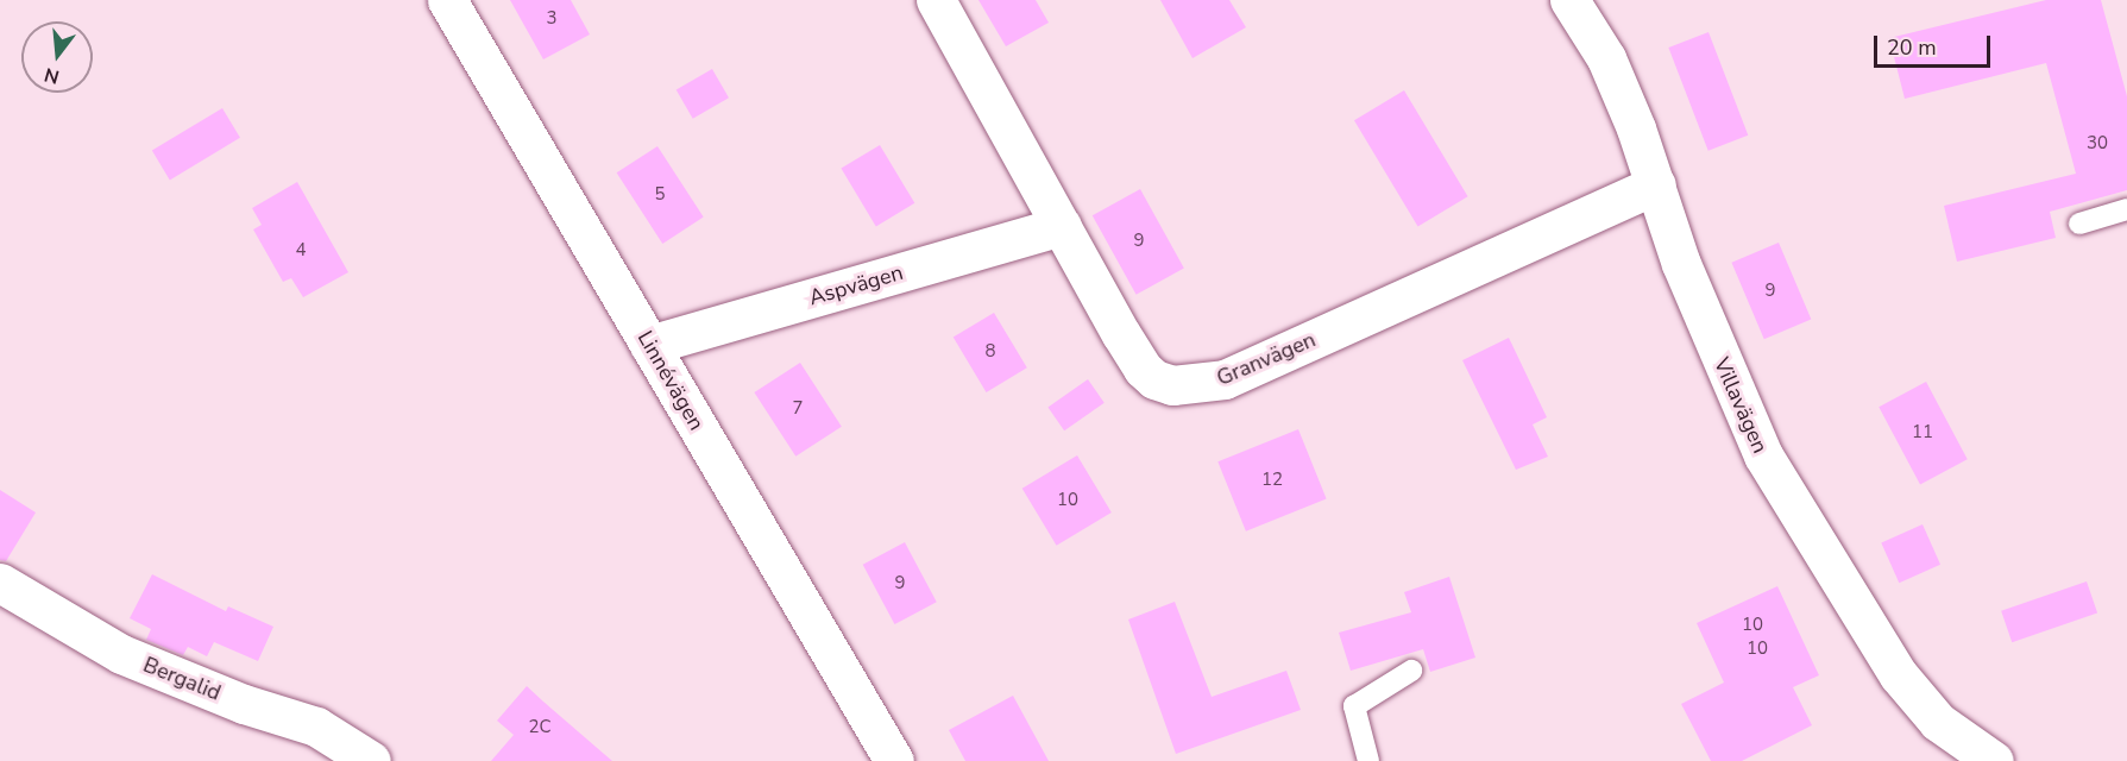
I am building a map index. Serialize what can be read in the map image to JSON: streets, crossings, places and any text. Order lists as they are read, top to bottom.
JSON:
{
  "streets": {
    "street": [
      "Aspvägen",
      "Granvägen",
      "Linnévägen",
      "Villavägen",
      "Bergalid"
    ]
  },
  "crossings": [
    ["Aspvägen", "Granvägen"],
    ["Aspvägen", "Linnévägen"],
    ["Granvägen", "Villavägen"]
  ],
  "house_numbers": [
    "3",
    "30",
    "5",
    "9",
    "4",
    "9",
    "8",
    "7",
    "11",
    "12",
    "10",
    "9",
    "10",
    "10",
    "2C"
  ],
  "scale_bar": "20 m",
  "north": "bottom"
}
